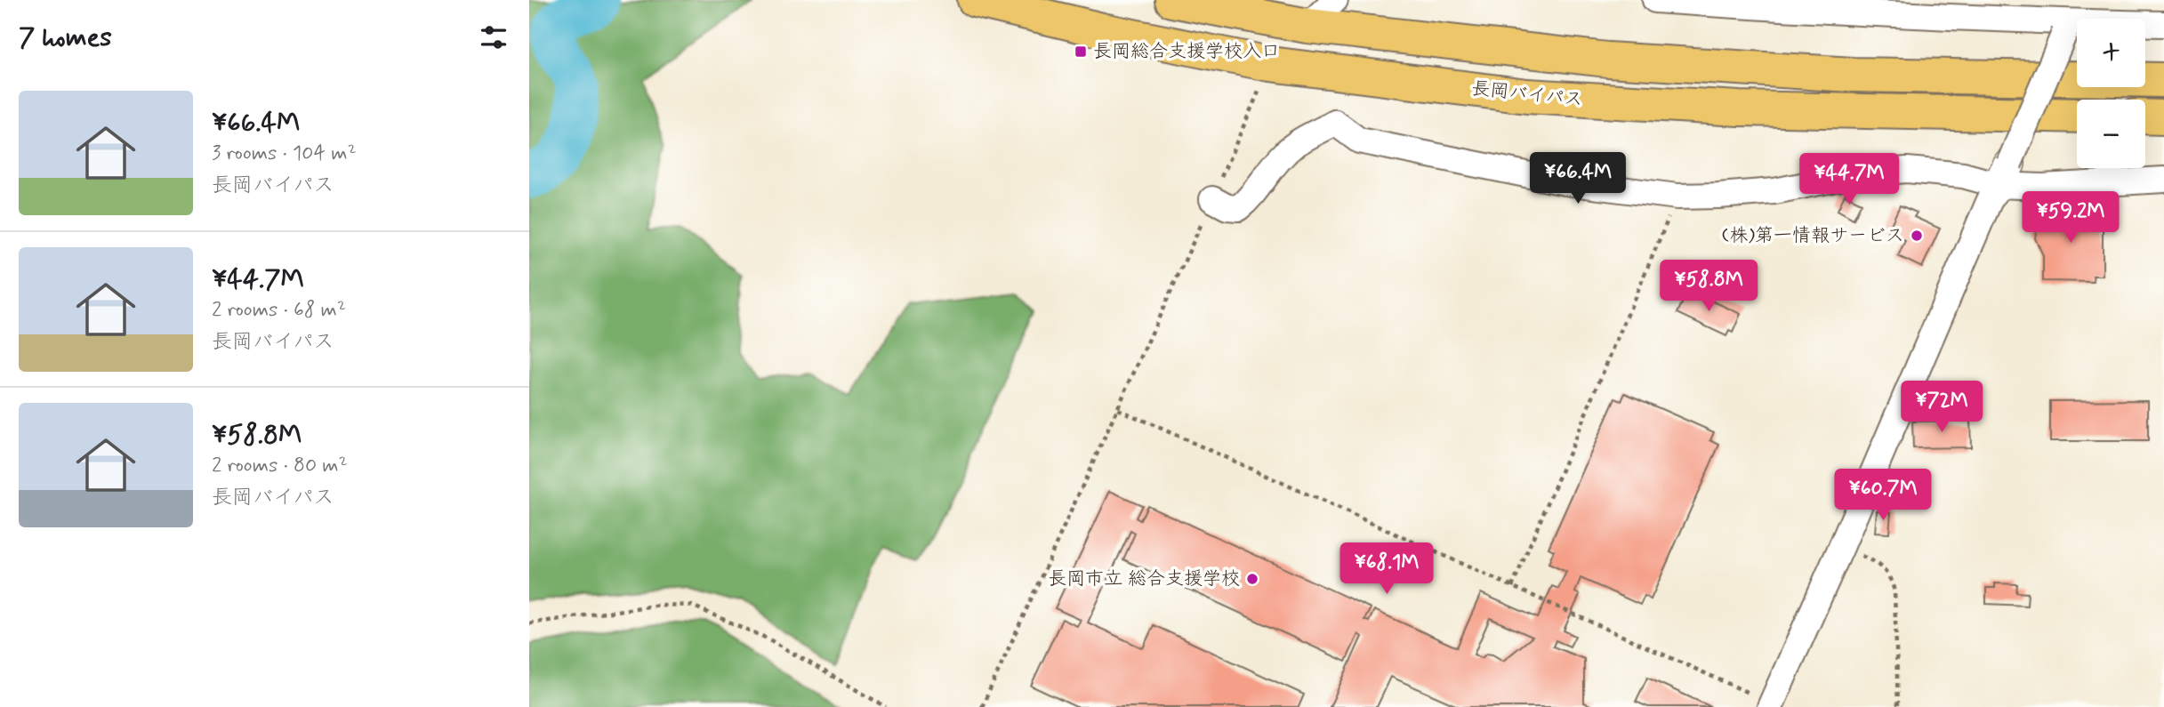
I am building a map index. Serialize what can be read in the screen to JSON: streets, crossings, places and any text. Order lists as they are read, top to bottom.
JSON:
{
  "streets": {
    "highway": ["長岡バイパス"]
  },
  "places": {
    "transit": ["長岡総合支援学校入口"],
    "other": ["(株)第一情報サービス", "長岡市立 総合支援学校"]
  },
  "page": {
    "heading": "7 homes",
    "map_buttons": ["+", "−"],
    "list": [
      {
        "name": "¥66.4M",
        "note": "3 rooms · 104 m² · 長岡バイパス"
      },
      {
        "name": "¥44.7M",
        "note": "2 rooms · 68 m² · 長岡バイパス"
      },
      {
        "name": "¥58.8M",
        "note": "2 rooms · 80 m² · 長岡バイパス"
      }
    ],
    "price": [
      "¥66.4M",
      "¥44.7M",
      "¥59.2M",
      "¥58.8M",
      "¥72M",
      "¥60.7M",
      "¥68.1M"
    ]
  }
}
